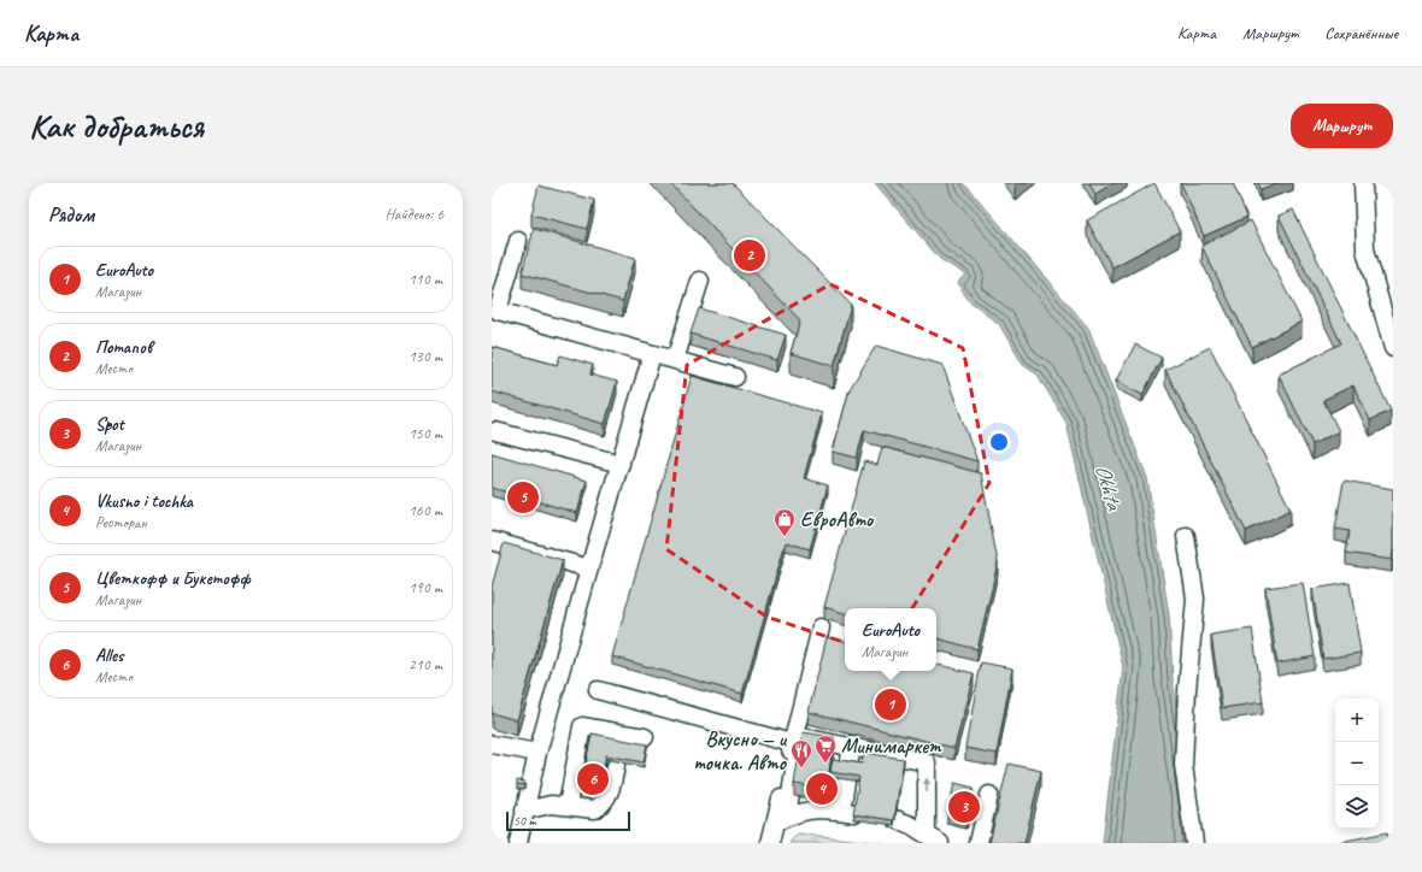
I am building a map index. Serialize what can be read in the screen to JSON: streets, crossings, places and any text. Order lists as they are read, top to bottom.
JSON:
{
  "water": ["Okhta"],
  "places": {
    "shop": ["ЕвроАвто"],
    "supermarket": ["Минимаркет"],
    "restaurant": ["Вкусно — и точка. Авто"]
  },
  "scale_bar": "50 m",
  "page": {
    "header": "Карта",
    "nav": ["Карта", "Маршрут", "Сохранённые"],
    "buttons": "Маршрут",
    "title": "Как добраться",
    "heading": ["Рядом", "Найдено: 6"],
    "pins": [
      "2",
      "5",
      "1",
      "6",
      "4",
      "3"
    ],
    "list": [
      {
        "mark": "1",
        "name": "EuroAuto",
        "note": "Магазин",
        "value": "110 m"
      },
      {
        "mark": "2",
        "name": "Потапов",
        "note": "Место",
        "value": "130 m"
      },
      {
        "mark": "3",
        "name": "Spot",
        "note": "Магазин",
        "value": "150 m"
      },
      {
        "mark": "4",
        "name": "Vkusno i tochka",
        "note": "Ресторан",
        "value": "160 m"
      },
      {
        "mark": "5",
        "name": "Цветкофф и Букетофф",
        "note": "Магазин",
        "value": "190 m"
      },
      {
        "mark": "6",
        "name": "Alles",
        "note": "Место",
        "value": "210 m"
      }
    ],
    "popup": ["EuroAuto", "Магазин"],
    "map_buttons": ["+", "−"],
    "scale": "50 m"
  }
}
